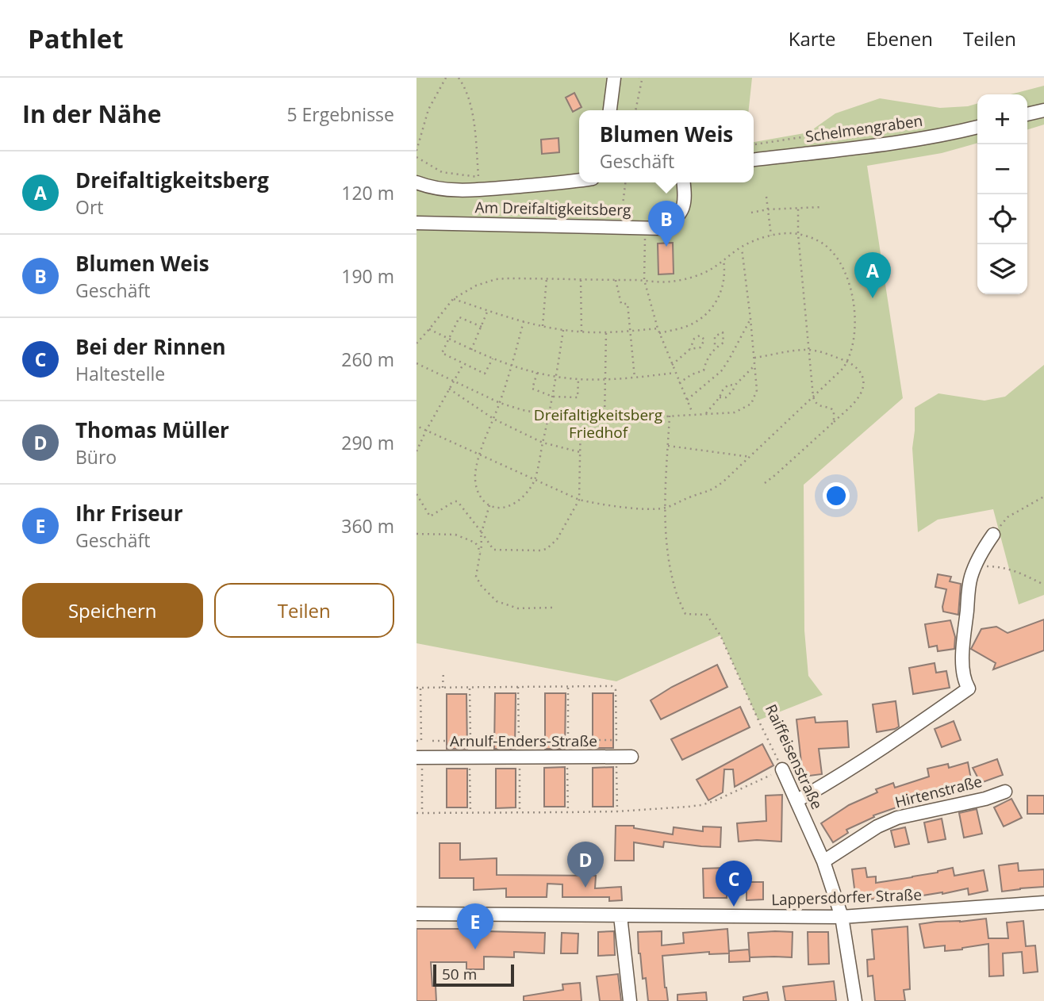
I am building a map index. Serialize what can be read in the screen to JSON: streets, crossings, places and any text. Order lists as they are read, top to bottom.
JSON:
{
  "streets": {
    "street": [
      "Schelmengraben",
      "Am Dreifaltigkeitsberg",
      "Arnulf-Enders-Straße",
      "Raiffeisenstraße",
      "Hirtenstraße",
      "Lappersdorfer Straße"
    ]
  },
  "crossings": [
    ["Raiffeisenstraße", "Hirtenstraße"],
    ["Raiffeisenstraße", "Lappersdorfer Straße"]
  ],
  "parks": ["Dreifaltigkeitsberg Friedhof"],
  "scale_bar": "50 m",
  "page": {
    "header": "Pathlet",
    "nav": ["Karte", "Ebenen", "Teilen"],
    "heading": ["In der Nähe", "5 Ergebnisse"],
    "map_buttons": ["+", "−"],
    "popup": ["Blumen Weis", "Geschäft"],
    "list": [
      {
        "mark": "A",
        "name": "Dreifaltigkeitsberg",
        "note": "Ort",
        "value": "120 m"
      },
      {
        "mark": "B",
        "name": "Blumen Weis",
        "note": "Geschäft",
        "value": "190 m"
      },
      {
        "mark": "C",
        "name": "Bei der Rinnen",
        "note": "Haltestelle",
        "value": "260 m"
      },
      {
        "mark": "D",
        "name": "Thomas Müller",
        "note": "Büro",
        "value": "290 m"
      },
      {
        "mark": "E",
        "name": "Ihr Friseur",
        "note": "Geschäft",
        "value": "360 m"
      }
    ],
    "pins": [
      "B",
      "A",
      "D",
      "C",
      "E"
    ],
    "buttons": ["Speichern", "Teilen"],
    "scale": "50 m"
  }
}
